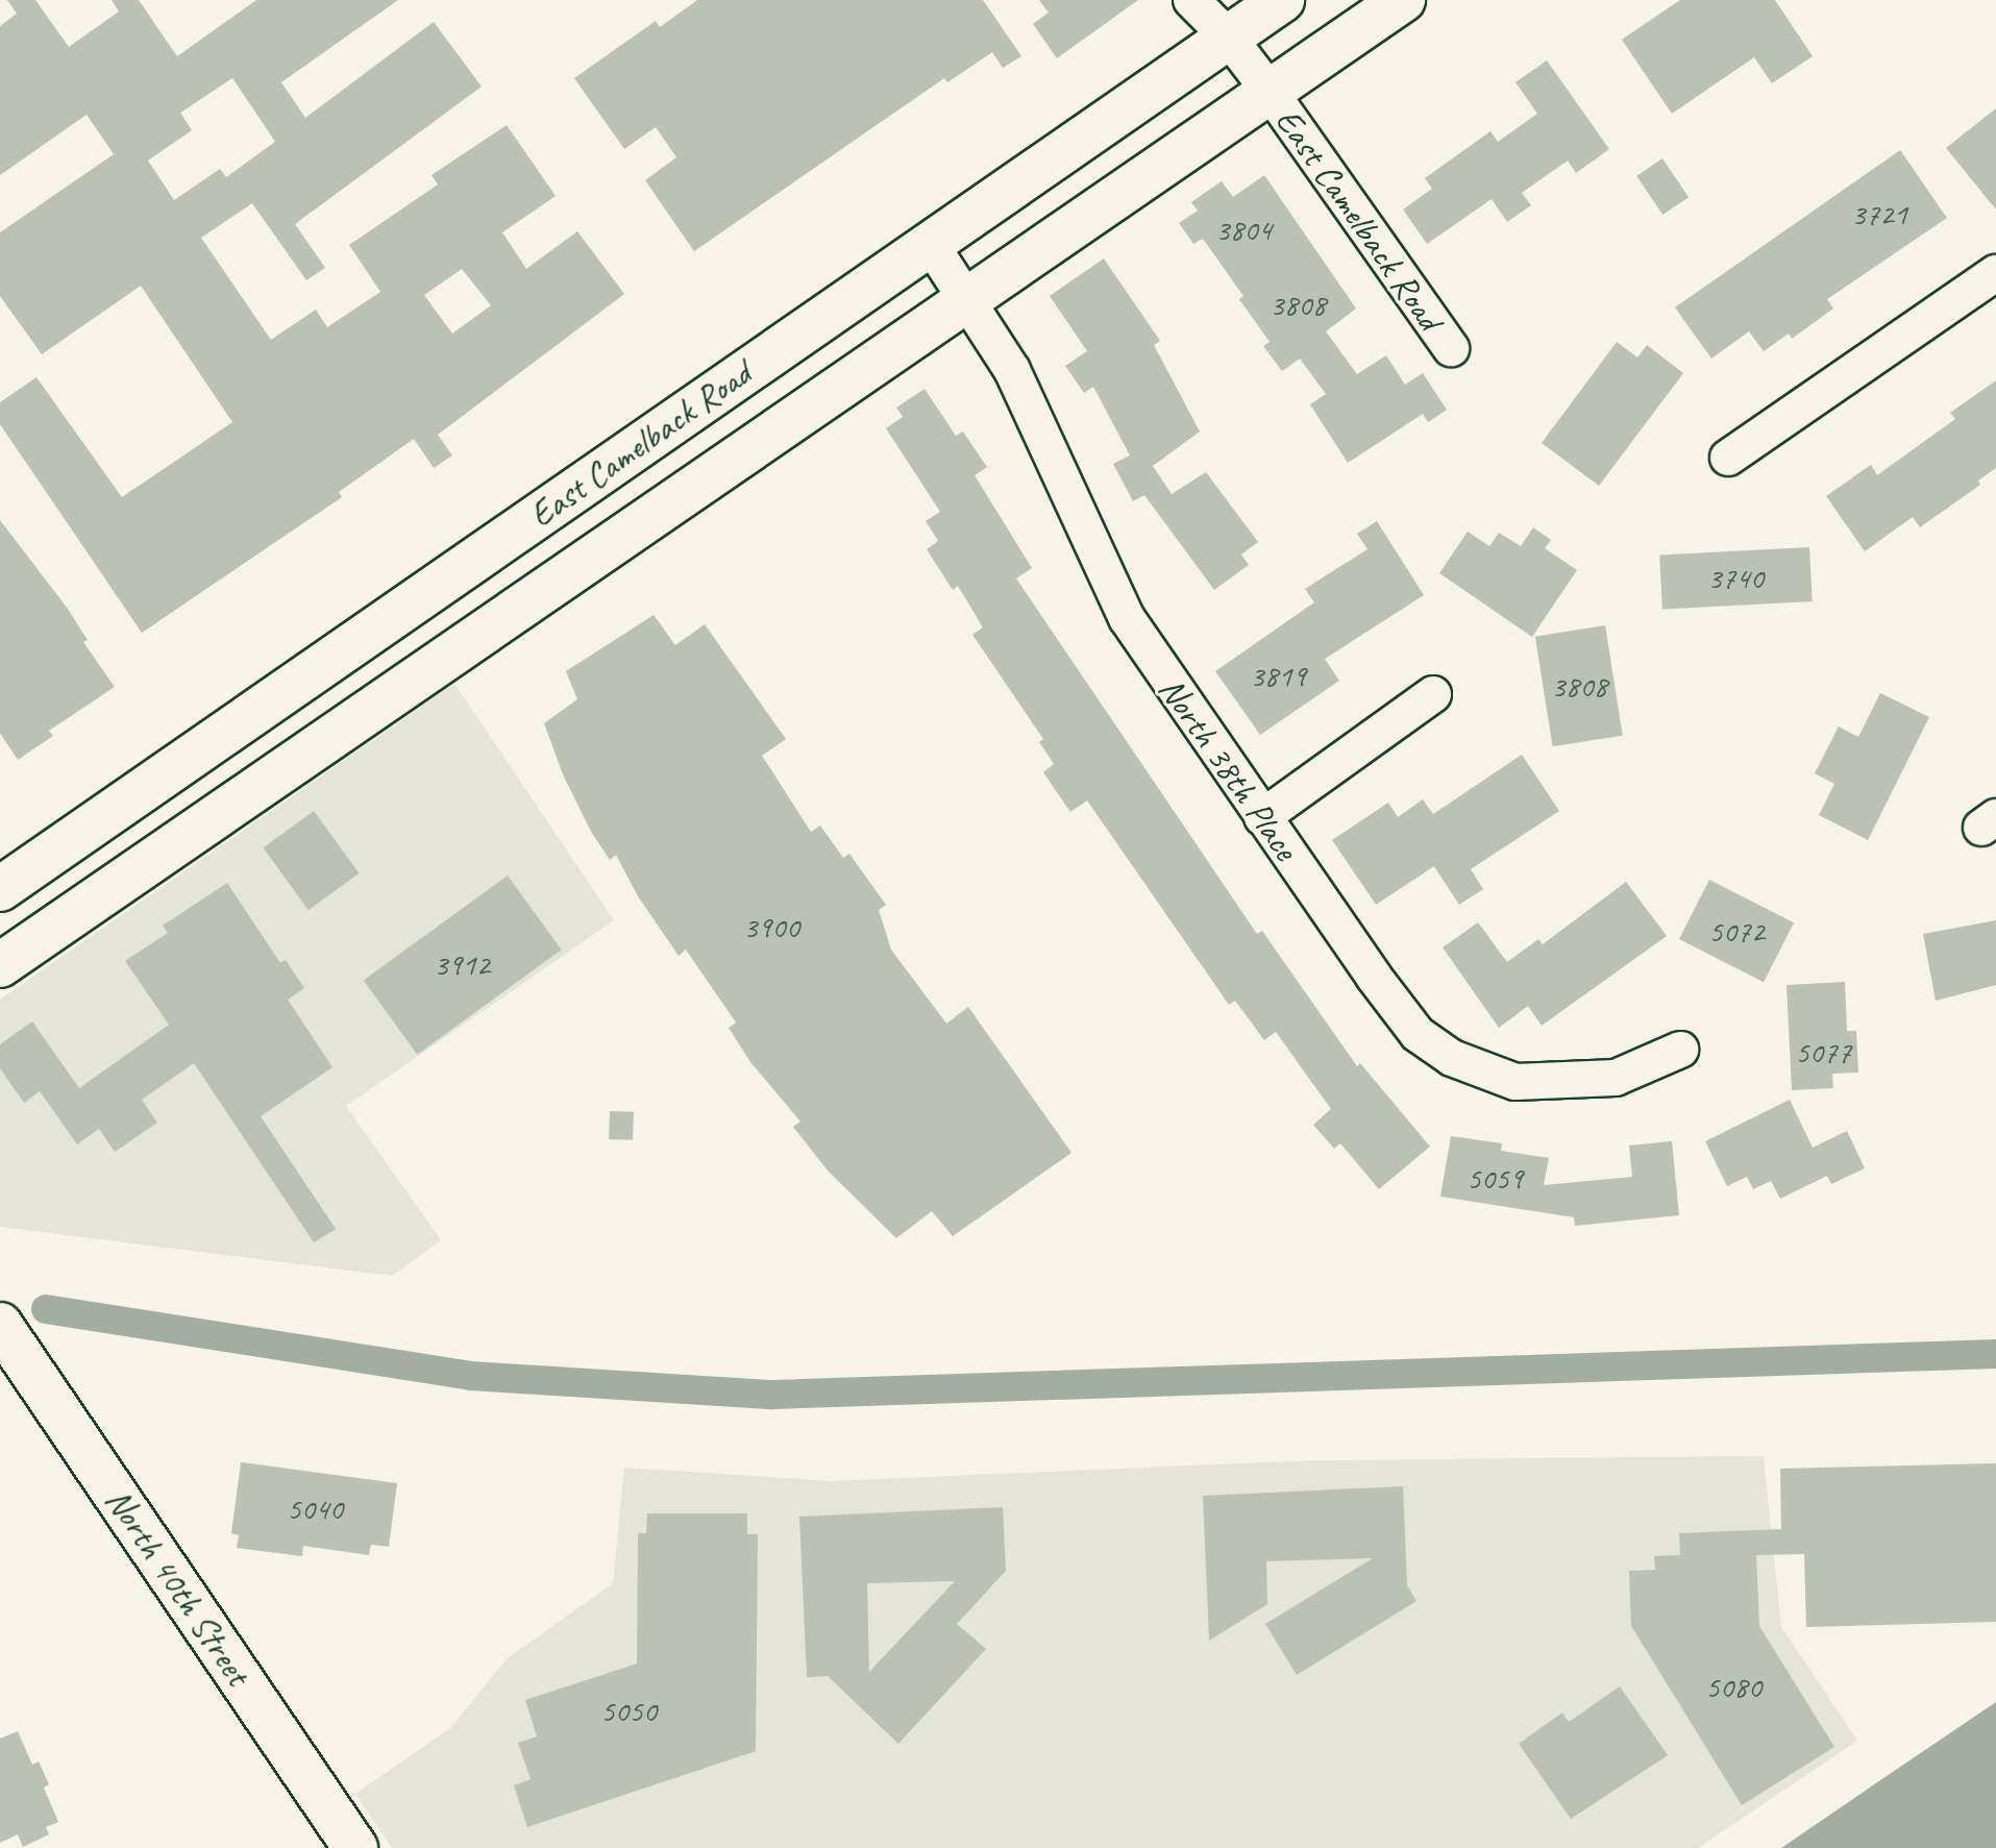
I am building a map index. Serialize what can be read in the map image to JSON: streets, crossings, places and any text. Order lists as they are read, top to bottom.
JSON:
{
  "streets": {
    "main road": ["East Camelback Road", "North 40th Street"],
    "street": ["North 38th Place"]
  },
  "crossings": [
    ["East Camelback Road", "North 38th Place"]
  ],
  "house_numbers": [
    "3721",
    "3804",
    "3808",
    "3740",
    "3819",
    "3808",
    "3900",
    "5072",
    "3912",
    "5077",
    "5059",
    "5040",
    "5080",
    "5050"
  ]
}
